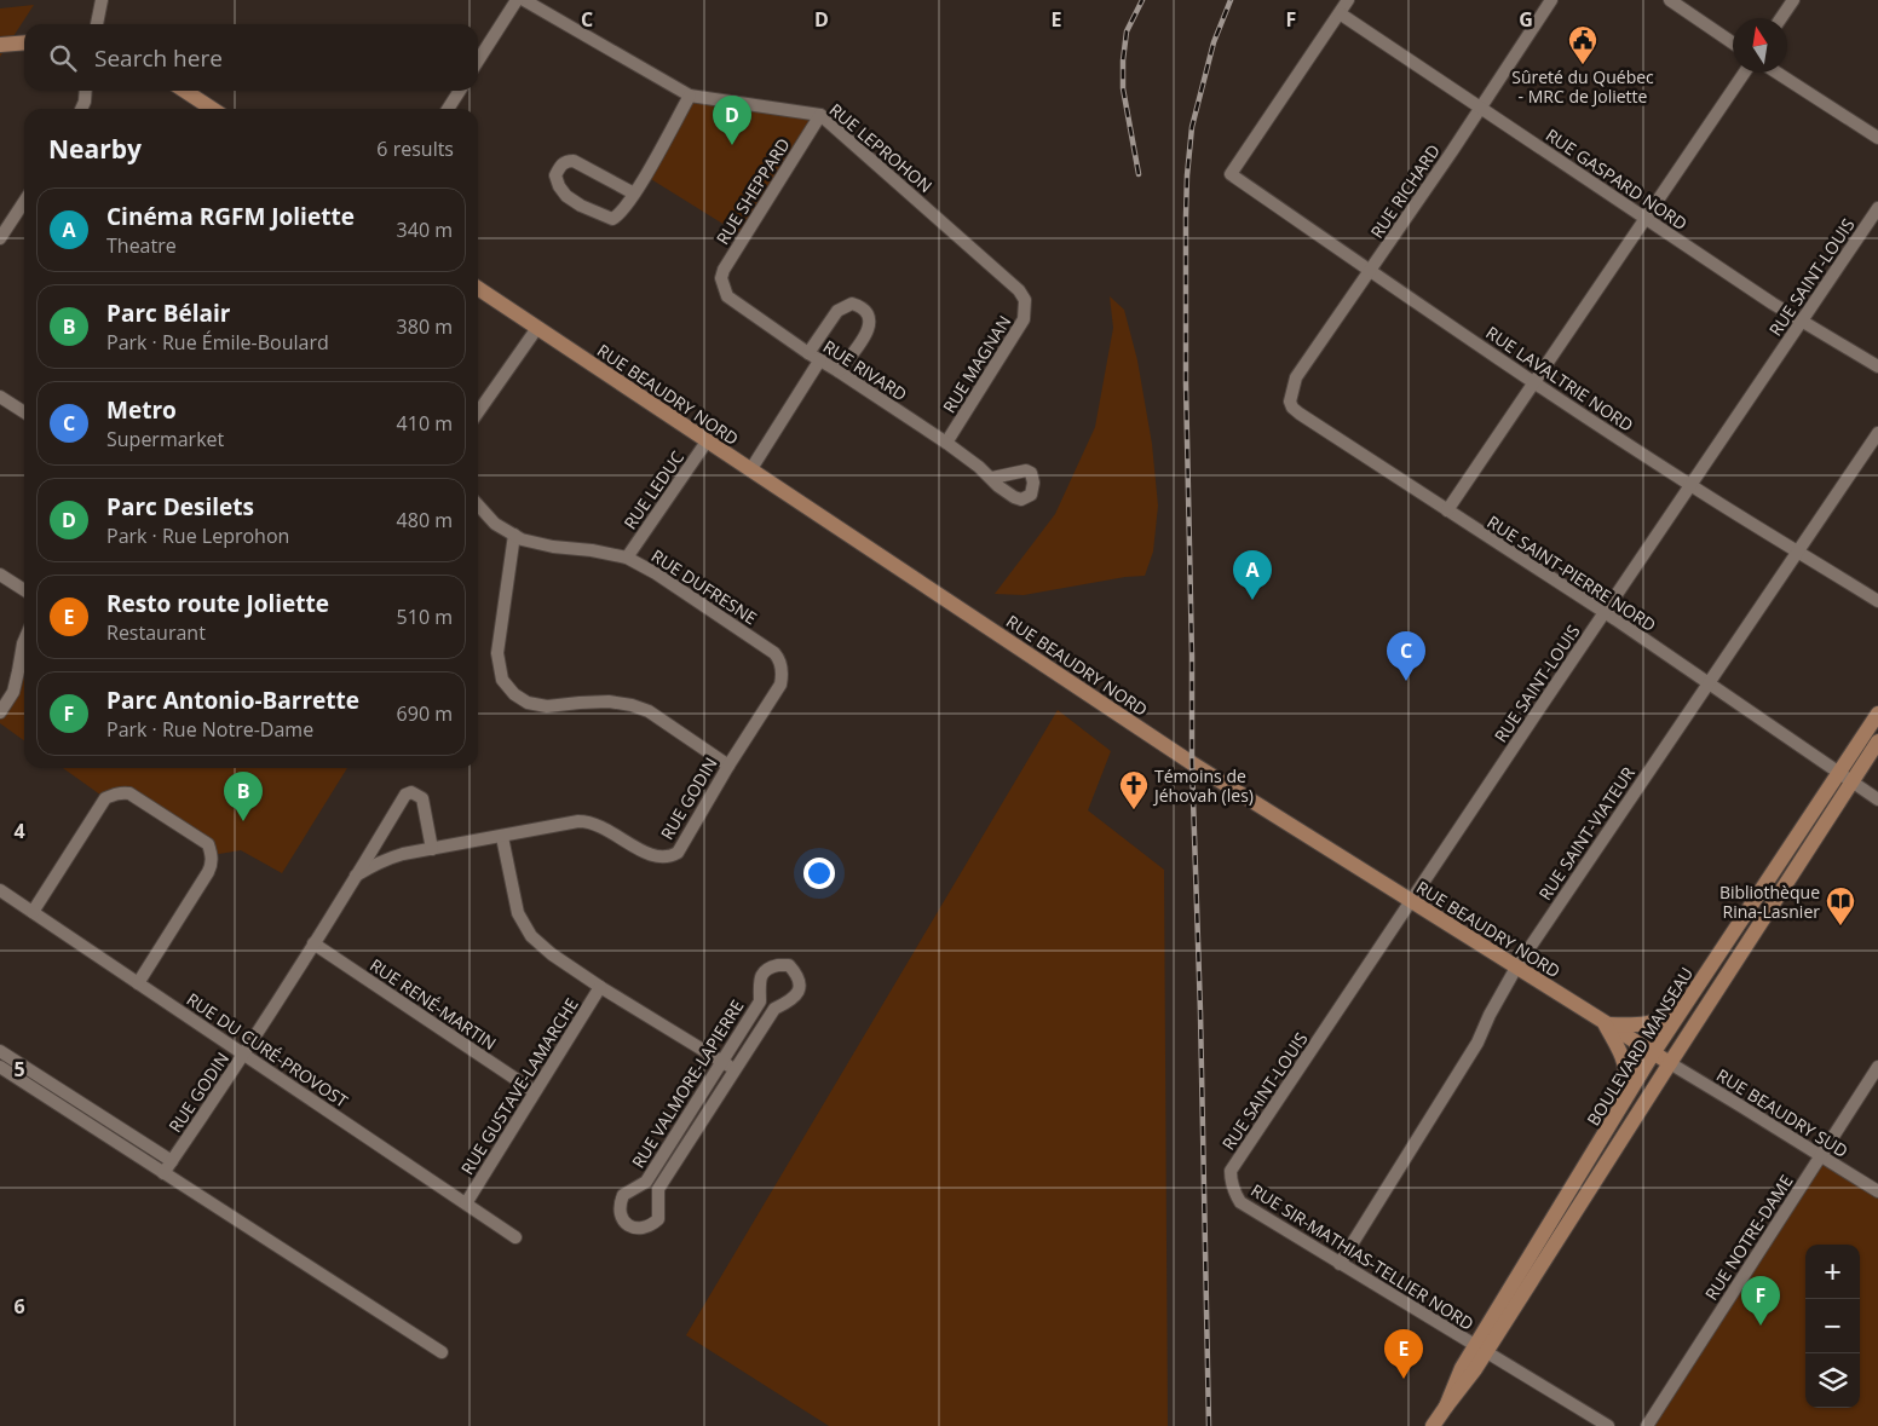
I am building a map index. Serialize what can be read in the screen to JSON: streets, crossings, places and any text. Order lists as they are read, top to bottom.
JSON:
{
  "streets": {
    "main road": ["RUE BEAUDRY NORD", "BOULEVARD MANSEAU"],
    "street": [
      "RUE LEPROHON",
      "RUE GASPARD NORD",
      "RUE SHEPPARD",
      "RUE RICHARD",
      "RUE SAINT-LOUIS",
      "RUE MAGNAN",
      "RUE RIVARD",
      "RUE LAVALTRIE NORD",
      "RUE LEDUC",
      "RUE SAINT-PIERRE NORD",
      "RUE DUFRESNE",
      "RUE GODIN",
      "RUE SAINT-VIATEUR",
      "RUE RENÉ-MARTIN",
      "RUE DU CURÉ-PROVOST",
      "RUE VALMORE-LAPIERRE",
      "RUE GUSTAVE-LAMARCHE",
      "RUE BEAUDRY SUD",
      "RUE NOTRE-DAME",
      "RUE SIR-MATHIAS-TELLIER NORD"
    ]
  },
  "crossings": [
    ["RUE LEPROHON", "RUE SHEPPARD"],
    ["RUE LEPROHON", "RUE MAGNAN"],
    ["RUE GASPARD NORD", "RUE RICHARD"],
    ["RUE GASPARD NORD", "RUE SAINT-LOUIS"],
    ["RUE GASPARD NORD", "RUE LAVALTRIE NORD"],
    ["RUE SHEPPARD", "RUE RIVARD"],
    ["RUE RICHARD", "RUE LAVALTRIE NORD"],
    ["RUE RICHARD", "RUE SAINT-PIERRE NORD"],
    ["RUE SAINT-LOUIS", "RUE LAVALTRIE NORD"],
    ["RUE SAINT-LOUIS", "RUE BEAUDRY NORD"],
    ["RUE SAINT-LOUIS", "RUE SAINT-PIERRE NORD"],
    ["RUE SAINT-LOUIS", "RUE SIR-MATHIAS-TELLIER NORD"],
    ["RUE MAGNAN", "RUE RIVARD"],
    ["RUE LAVALTRIE NORD", "RUE SAINT-VIATEUR"],
    ["RUE BEAUDRY NORD", "RUE LEDUC"],
    ["RUE BEAUDRY NORD", "RUE SAINT-VIATEUR"],
    ["RUE BEAUDRY NORD", "BOULEVARD MANSEAU"],
    ["RUE BEAUDRY NORD", "RUE BEAUDRY SUD"],
    ["RUE LEDUC", "RUE DUFRESNE"],
    ["RUE SAINT-PIERRE NORD", "RUE SAINT-VIATEUR"],
    ["RUE SAINT-PIERRE NORD", "BOULEVARD MANSEAU"],
    ["RUE DUFRESNE", "RUE GODIN"],
    ["RUE GODIN", "RUE RENÉ-MARTIN"],
    ["RUE GODIN", "RUE DU CURÉ-PROVOST"],
    ["RUE SAINT-VIATEUR", "RUE SIR-MATHIAS-TELLIER NORD"],
    ["RUE RENÉ-MARTIN", "RUE GUSTAVE-LAMARCHE"],
    ["BOULEVARD MANSEAU", "RUE BEAUDRY SUD"],
    ["BOULEVARD MANSEAU", "RUE SIR-MATHIAS-TELLIER NORD"],
    ["RUE DU CURÉ-PROVOST", "RUE GUSTAVE-LAMARCHE"],
    ["RUE BEAUDRY SUD", "RUE NOTRE-DAME"]
  ],
  "places": {
    "public building": ["Sûreté du Québec - MRC de Joliette"],
    "church": ["Témoins de Jéhovah (les)"],
    "library": ["Bibliothèque Rina-Lasnier"]
  },
  "north": "top",
  "page": {
    "search": "Search here",
    "pins": [
      "D",
      "A",
      "C",
      "B",
      "F",
      "E"
    ],
    "heading": ["Nearby", "6 results"],
    "list": [
      {
        "mark": "A",
        "name": "Cinéma RGFM Joliette",
        "note": "Theatre",
        "value": "340 m"
      },
      {
        "mark": "B",
        "name": "Parc Bélair",
        "note": "Park · Rue Émile-Boulard",
        "value": "380 m"
      },
      {
        "mark": "C",
        "name": "Metro",
        "note": "Supermarket",
        "value": "410 m"
      },
      {
        "mark": "D",
        "name": "Parc Desilets",
        "note": "Park · Rue Leprohon",
        "value": "480 m"
      },
      {
        "mark": "E",
        "name": "Resto route Joliette",
        "note": "Restaurant",
        "value": "510 m"
      },
      {
        "mark": "F",
        "name": "Parc Antonio-Barrette",
        "note": "Park · Rue Notre-Dame",
        "value": "690 m"
      }
    ],
    "map_buttons": ["+", "−"]
  },
  "grid": {
    "columns": [
      "C",
      "D",
      "E",
      "F",
      "G"
    ],
    "rows": ["4", "5", "6"]
  }
}
